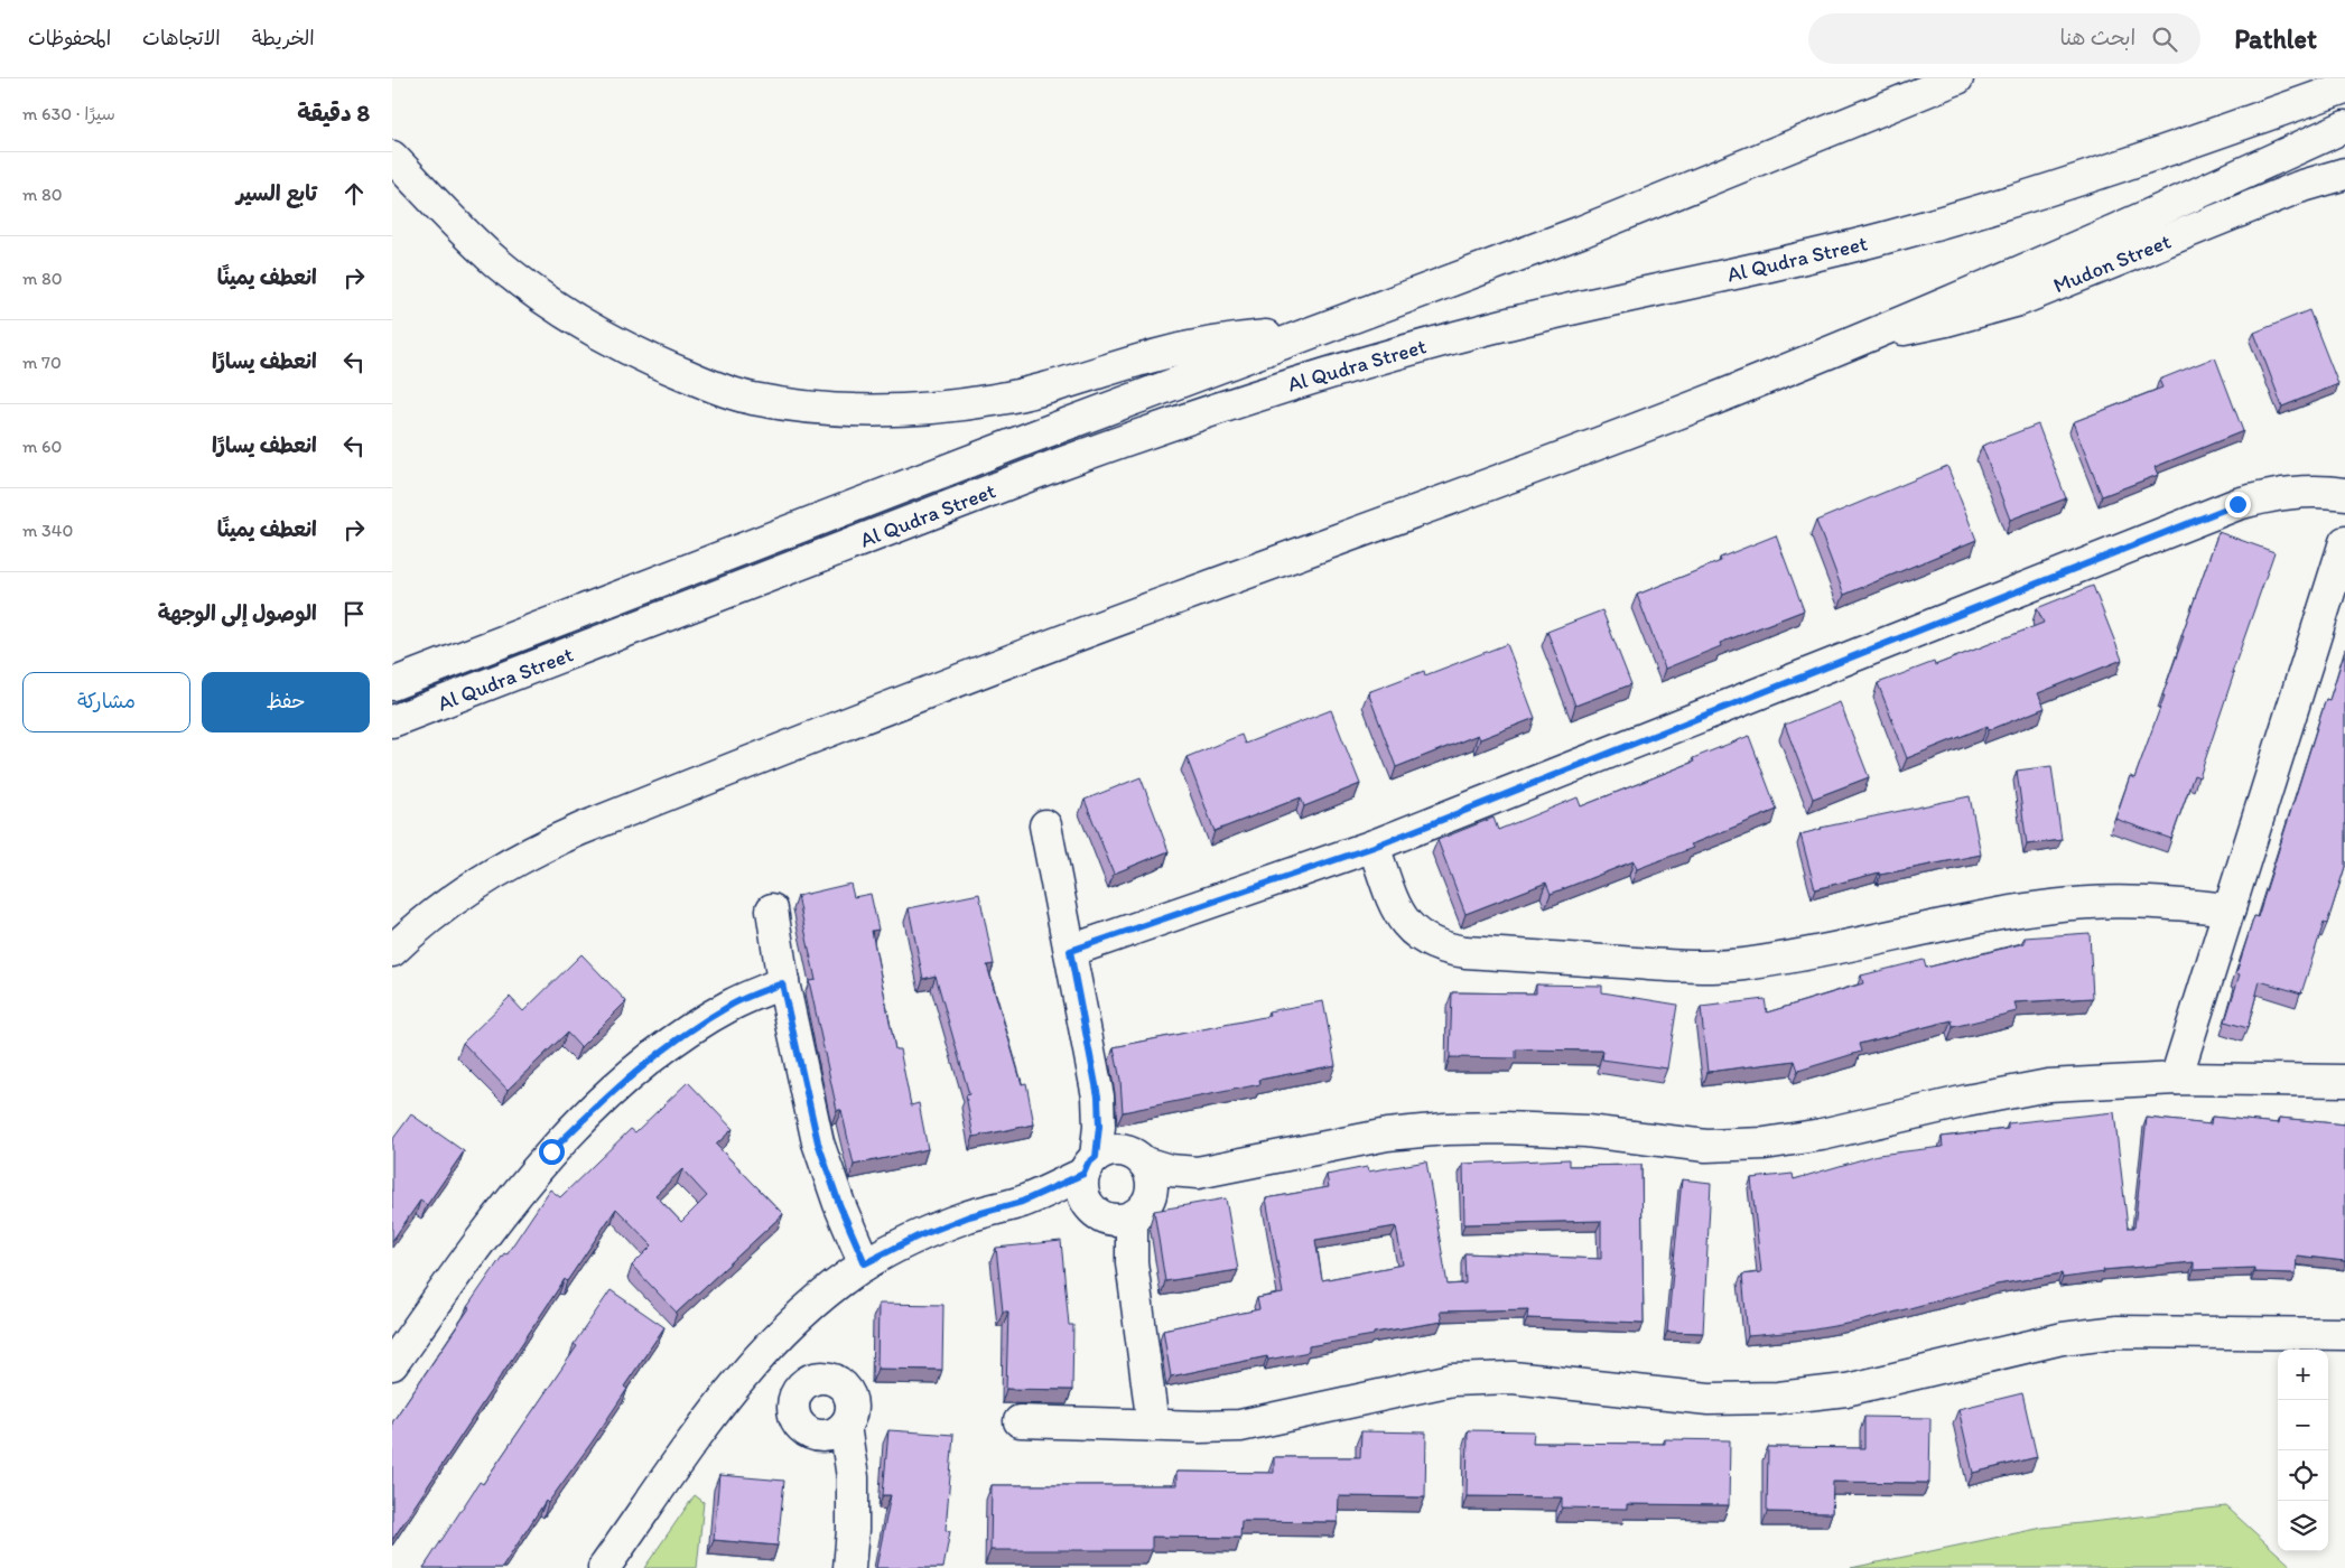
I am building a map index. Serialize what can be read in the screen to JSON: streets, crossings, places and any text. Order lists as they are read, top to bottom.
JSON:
{
  "streets": {
    "street": ["Al Qudra Street", "Mudon Street"]
  },
  "page": {
    "header": "Pathlet",
    "search": "ابحث هنا",
    "nav": ["الخريطة", "الاتجاهات", "المحفوظات"],
    "heading": ["8 دقيقة", "سيرًا · 630 m"],
    "list": [
      ["تابع السير", "80 m"],
      ["انعطف يمينًا", "80 m"],
      ["انعطف يسارًا", "70 m"],
      ["انعطف يسارًا", "60 m"],
      ["انعطف يمينًا", "340 m"],
      "الوصول إلى الوجهة"
    ],
    "buttons": ["حفظ", "مشاركة"],
    "map_buttons": ["+", "−"]
  }
}
